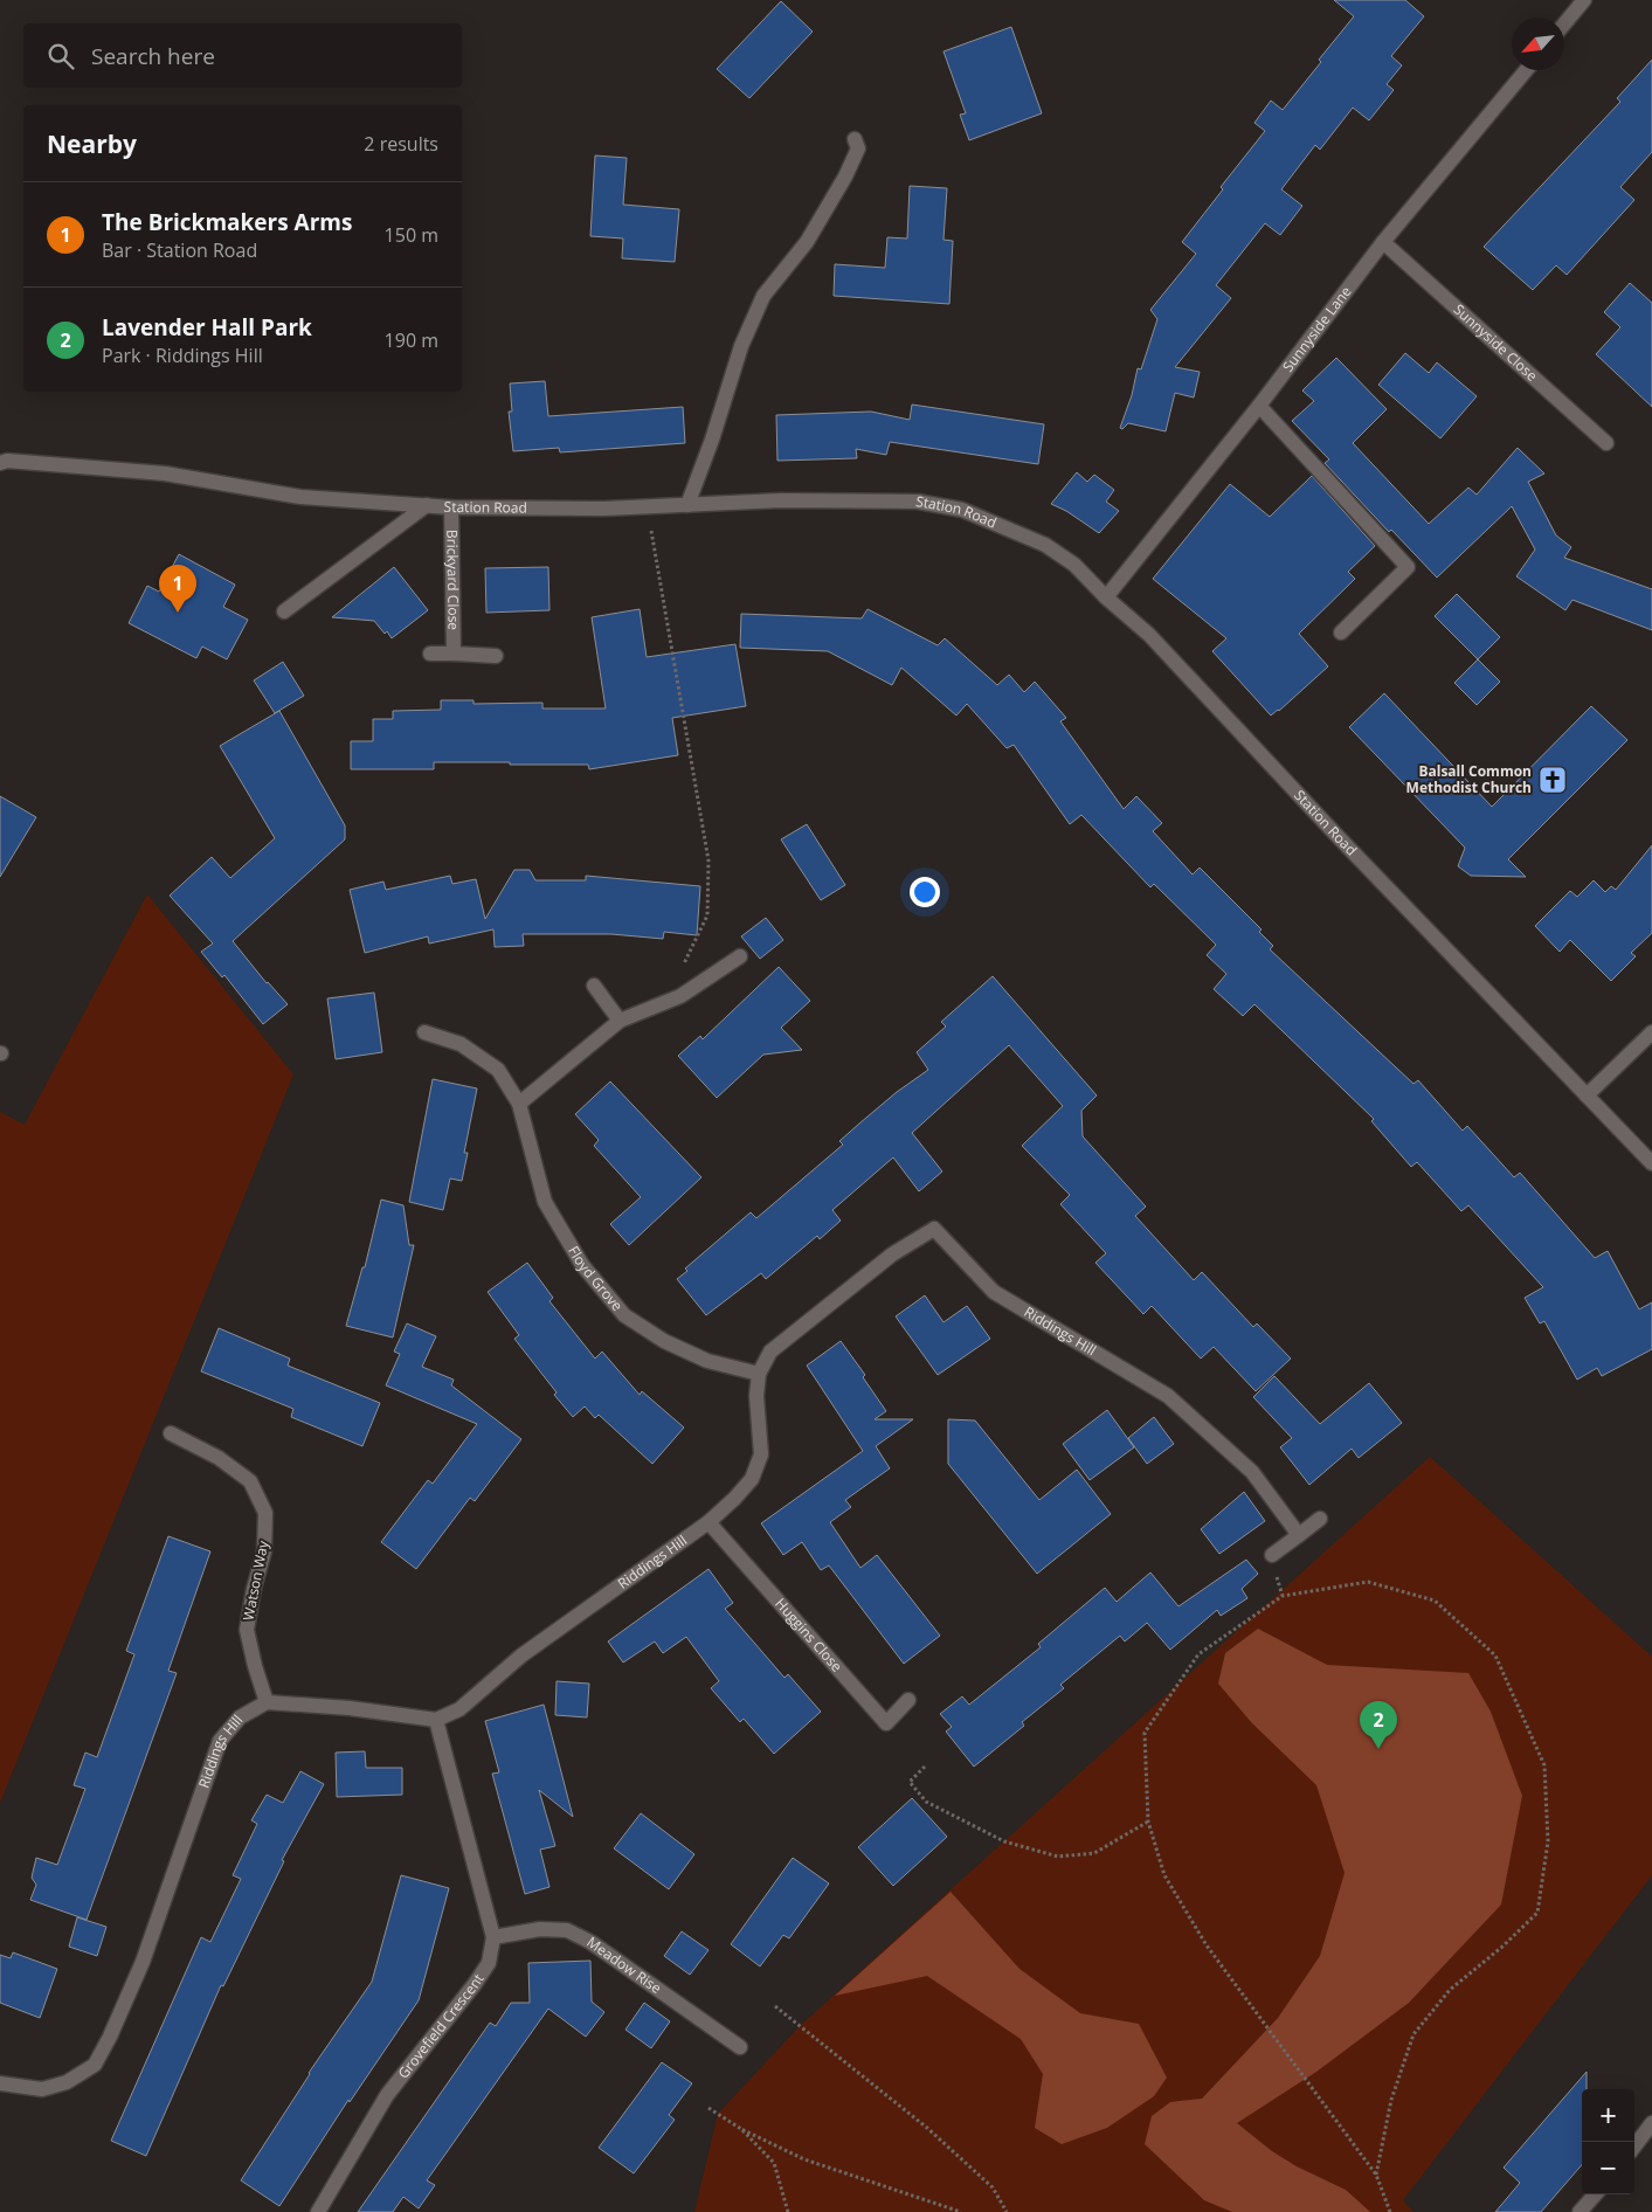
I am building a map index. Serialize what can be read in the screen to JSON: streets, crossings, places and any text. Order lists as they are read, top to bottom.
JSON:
{
  "streets": {
    "street": [
      "Sunnyside Lane",
      "Sunnyside Close",
      "Station Road",
      "Brickyard Close",
      "Floyd Grove",
      "Riddings Hill",
      "Watson Way",
      "Huggins Close",
      "Meadow Rise",
      "Grovefield Crescent"
    ]
  },
  "crossings": [
    ["Sunnyside Lane", "Sunnyside Close"],
    ["Sunnyside Lane", "Station Road"],
    ["Station Road", "Brickyard Close"],
    ["Floyd Grove", "Riddings Hill"],
    ["Riddings Hill", "Watson Way"],
    ["Riddings Hill", "Huggins Close"],
    ["Riddings Hill", "Grovefield Crescent"],
    ["Meadow Rise", "Grovefield Crescent"]
  ],
  "places": {
    "church": ["Balsall Common Methodist Church"]
  },
  "north": "bottom left",
  "page": {
    "search": "Search here",
    "heading": ["Nearby", "2 results"],
    "list": [
      {
        "mark": "1",
        "name": "The Brickmakers Arms",
        "note": "Bar · Station Road",
        "value": "150 m"
      },
      {
        "mark": "2",
        "name": "Lavender Hall Park",
        "note": "Park · Riddings Hill",
        "value": "190 m"
      }
    ],
    "pins": ["1", "2"],
    "map_buttons": ["+", "−"]
  }
}
